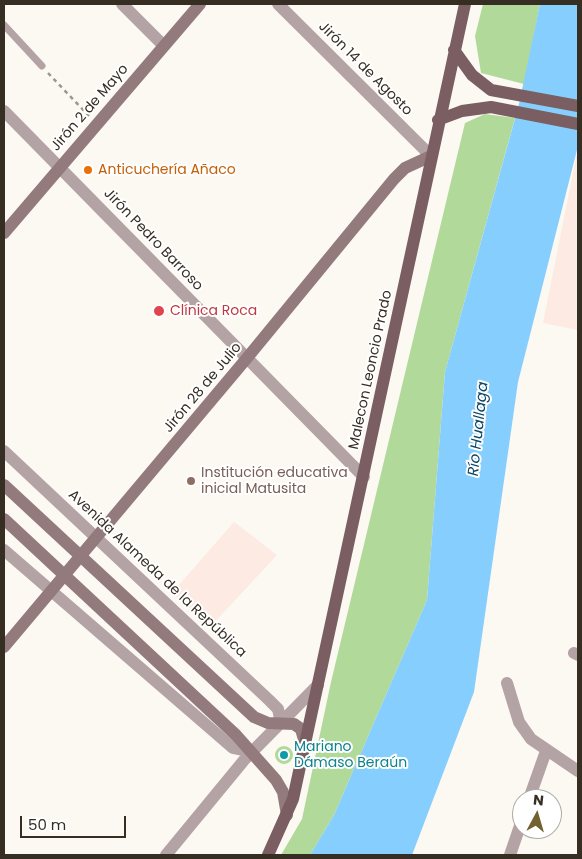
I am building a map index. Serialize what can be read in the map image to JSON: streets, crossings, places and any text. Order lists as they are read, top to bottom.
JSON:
{
  "streets": {
    "main road": ["Malecon Leoncio Prado"],
    "street": [
      "Jirón 14 de Agosto",
      "Jirón 2 de Mayo",
      "Jirón Pedro Barroso",
      "Jirón 28 de Julio",
      "Avenida Alameda de la República"
    ]
  },
  "crossings": [
    ["Jirón 14 de Agosto", "Malecon Leoncio Prado"],
    ["Jirón 14 de Agosto", "Jirón 28 de Julio"],
    ["Jirón 2 de Mayo", "Jirón Pedro Barroso"],
    ["Jirón Pedro Barroso", "Malecon Leoncio Prado"],
    ["Jirón Pedro Barroso", "Jirón 28 de Julio"],
    ["Malecon Leoncio Prado", "Jirón 28 de Julio"],
    ["Jirón 28 de Julio", "Avenida Alameda de la República"]
  ],
  "water": ["Río Huallaga"],
  "places": [
    "Anticuchería Añaco",
    "Clínica Roca",
    "Institución educativa inicial Matusita",
    "Mariano Dámaso Beraún"
  ],
  "scale_bar": "50 m",
  "north": "top"
}
